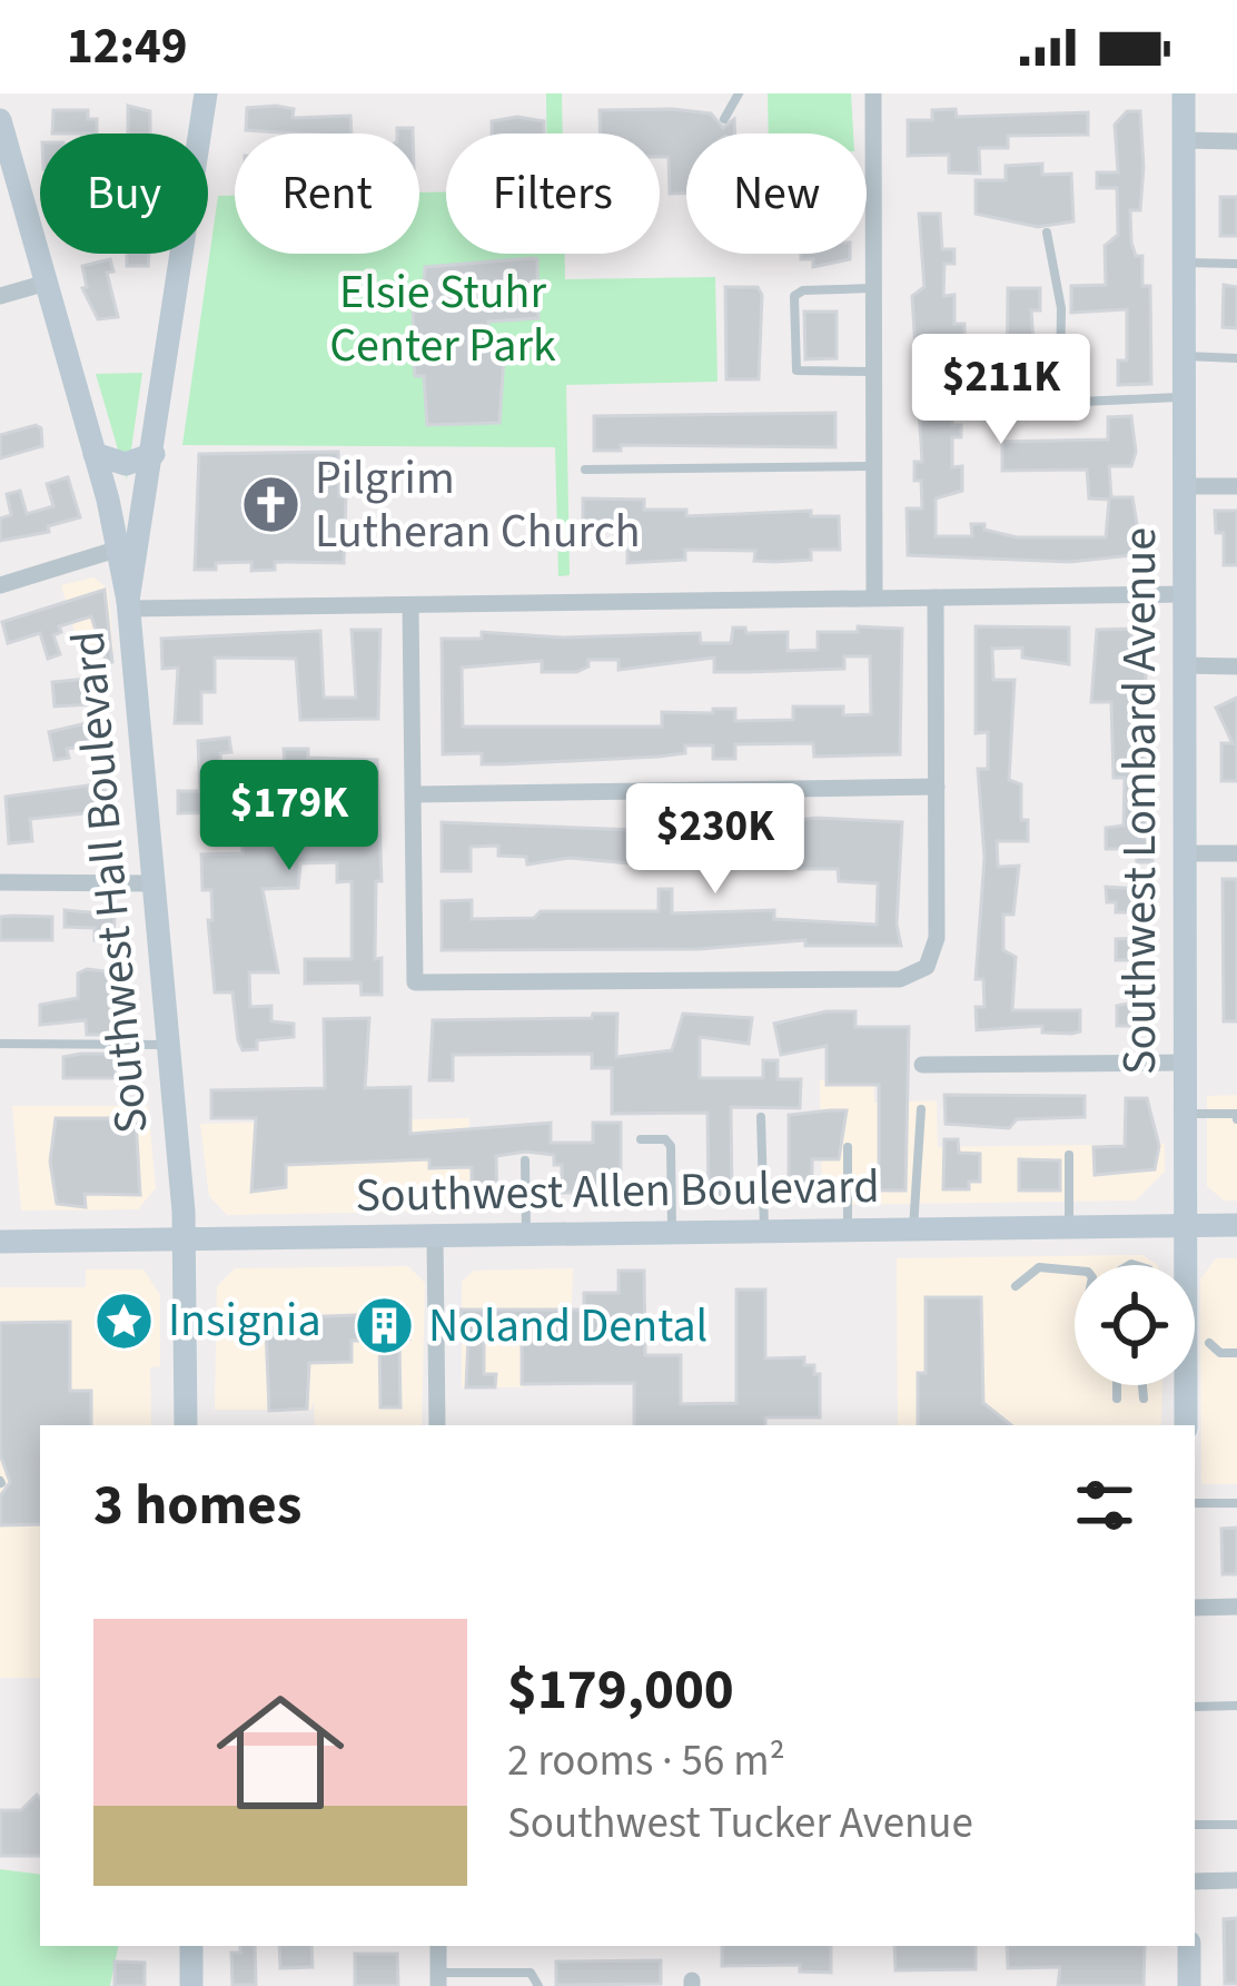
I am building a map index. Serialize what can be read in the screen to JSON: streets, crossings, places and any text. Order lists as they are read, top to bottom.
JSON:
{
  "streets": {
    "main road": ["Southwest Lombard Avenue", "Southwest Hall Boulevard", "Southwest Allen Boulevard"]
  },
  "crossings": [
    ["Southwest Lombard Avenue", "Southwest Allen Boulevard"],
    ["Southwest Hall Boulevard", "Southwest Allen Boulevard"]
  ],
  "parks": ["Elsie Stuhr Center Park"],
  "places": {
    "church": ["Pilgrim Lutheran Church"],
    "place": ["Insignia"],
    "building": ["Noland Dental"]
  },
  "page": {
    "status": "12:49",
    "chip": [
      "Buy",
      "Rent",
      "Filters",
      "New"
    ],
    "price": ["$211K", "$179K", "$230K"],
    "heading": "3 homes",
    "list": [
      {
        "name": "$179,000",
        "note": "2 rooms · 56 m² · Southwest Tucker Avenue"
      }
    ]
  }
}
